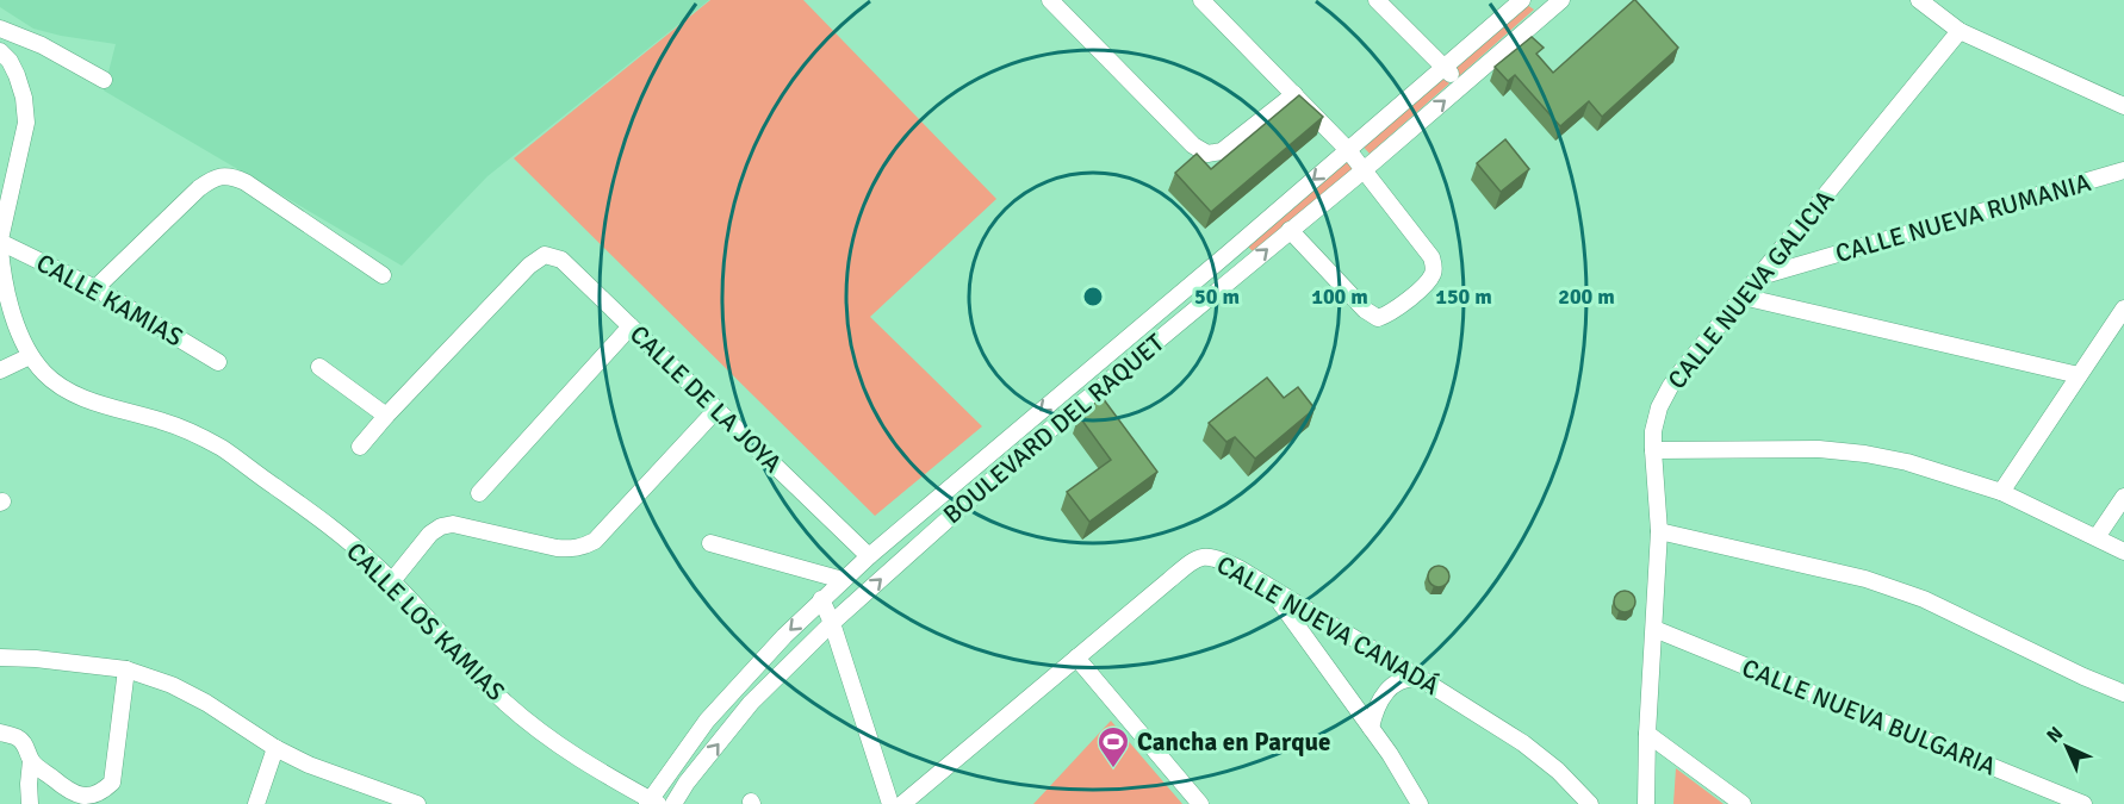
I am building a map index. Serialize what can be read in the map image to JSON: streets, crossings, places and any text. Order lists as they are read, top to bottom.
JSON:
{
  "streets": {
    "street": [
      "CALLE NUEVA RUMANIA",
      "CALLE NUEVA GALICIA",
      "CALLE KAMIAS",
      "CALLE DE LA JOYA",
      "BOULEVARD DEL RAQUET",
      "CALLE LOS KAMIAS",
      "CALLE NUEVA CANADÁ",
      "CALLE NUEVA BULGARIA"
    ]
  },
  "crossings": [
    ["CALLE NUEVA RUMANIA", "CALLE NUEVA GALICIA"],
    ["CALLE NUEVA GALICIA", "CALLE NUEVA BULGARIA"],
    ["CALLE DE LA JOYA", "BOULEVARD DEL RAQUET"],
    ["BOULEVARD DEL RAQUET", "CALLE LOS KAMIAS"]
  ],
  "places": {
    "sports": ["Cancha en Parque"]
  },
  "north": "top left",
  "rings": [
    "50 m",
    "100 m",
    "150 m",
    "200 m"
  ]
}
